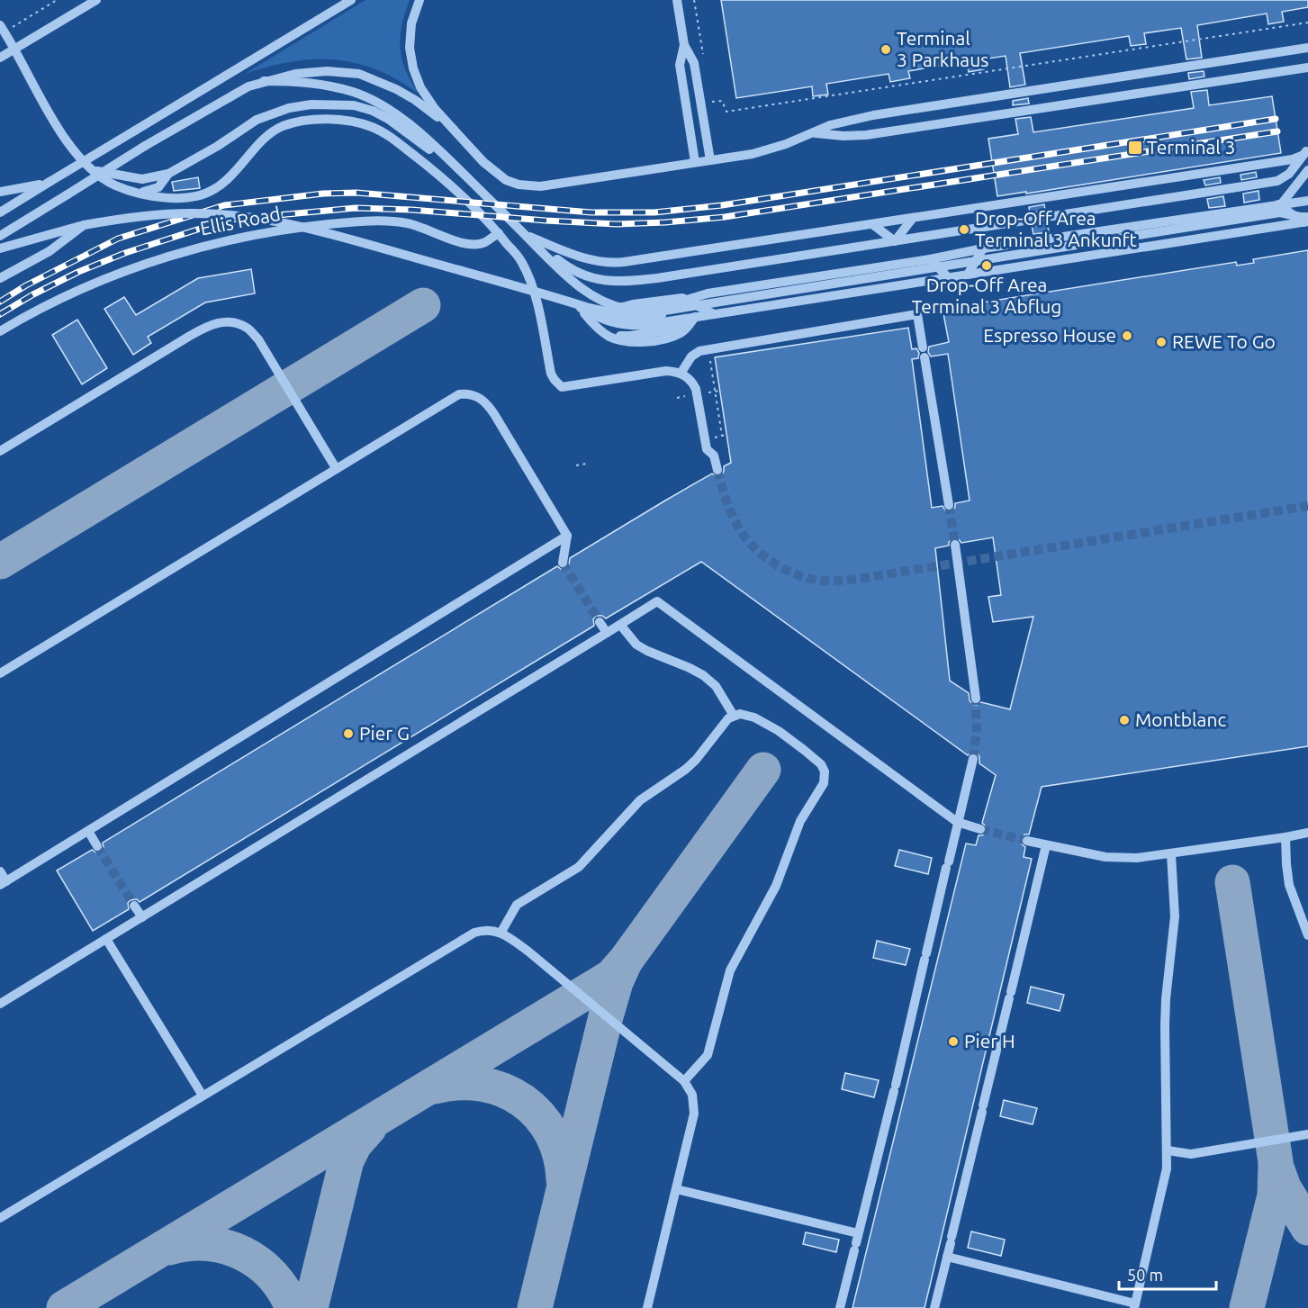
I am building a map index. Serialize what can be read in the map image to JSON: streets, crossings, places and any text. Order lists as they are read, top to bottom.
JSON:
{
  "streets": {
    "street": ["Ellis Road"]
  },
  "places": {
    "other": [
      "Terminal 3 Parkhaus",
      "Drop-Off Area Terminal 3 Ankunft",
      "Drop-Off Area Terminal 3 Abflug",
      "Espresso House",
      "REWE To Go",
      "Montblanc",
      "Pier G",
      "Pier H"
    ],
    "transit": ["Terminal 3"]
  },
  "scale_bar": "50 m"
}
